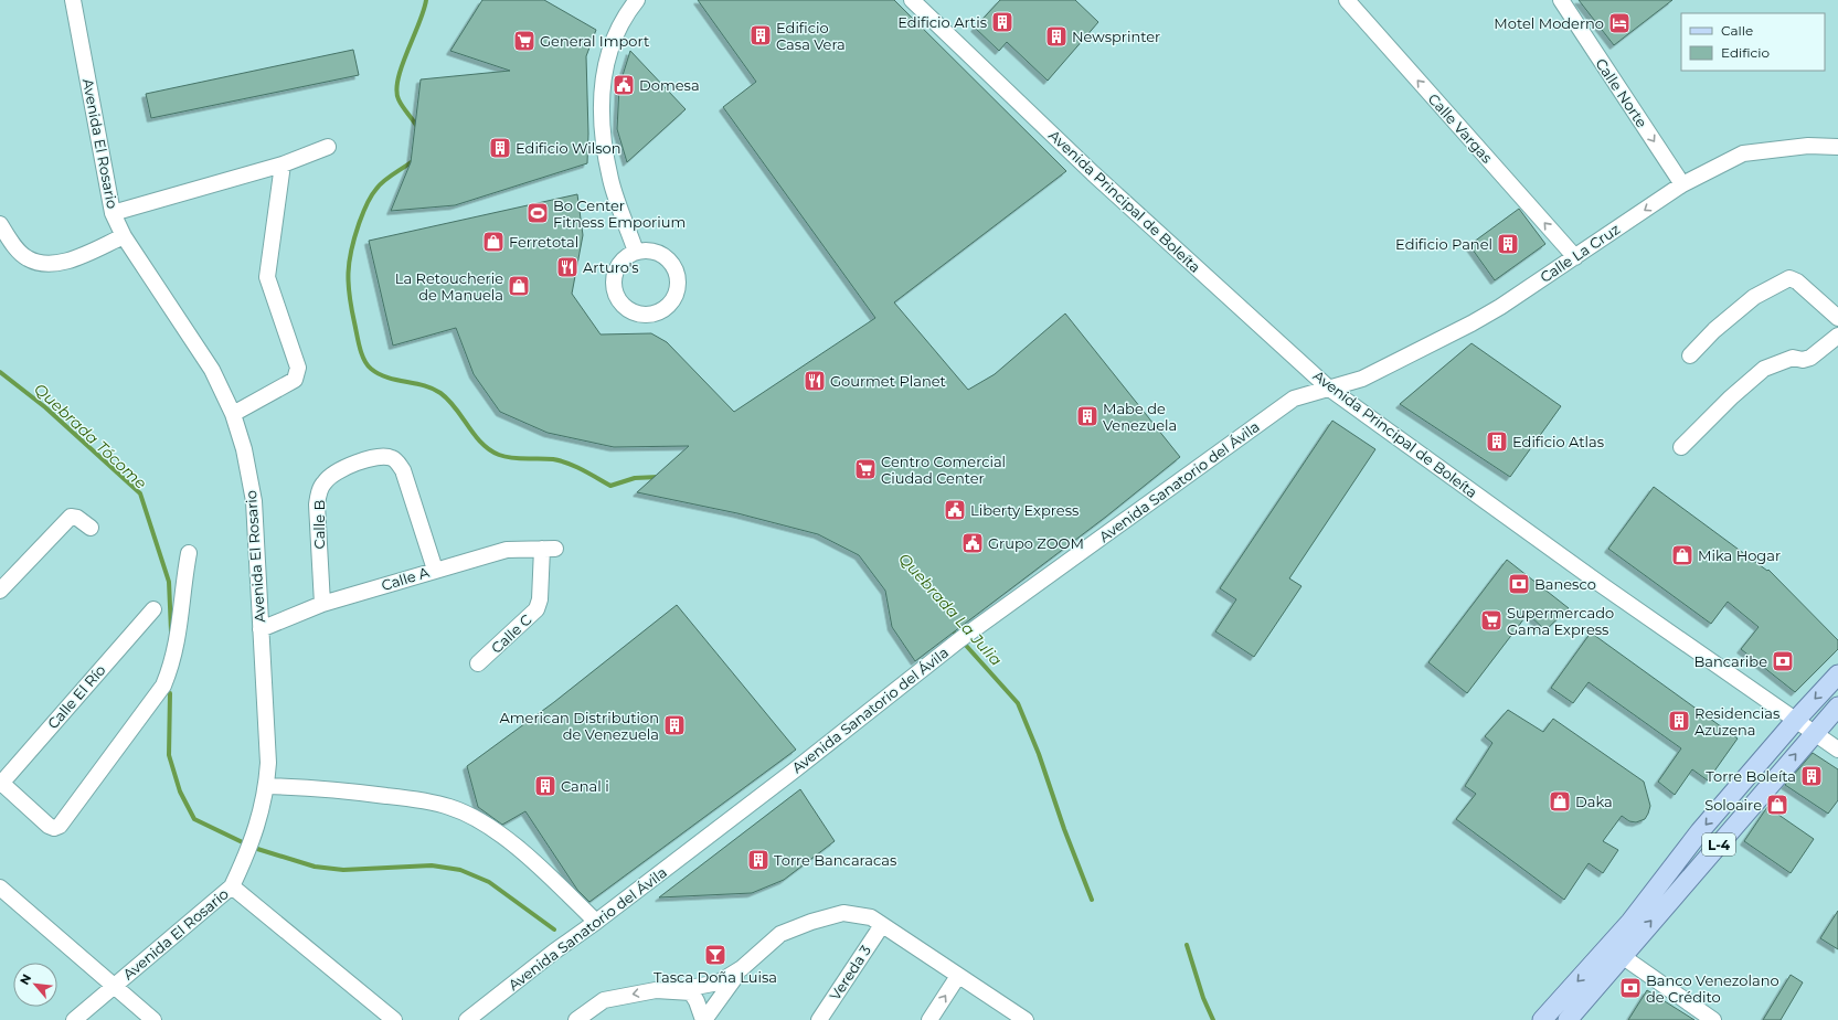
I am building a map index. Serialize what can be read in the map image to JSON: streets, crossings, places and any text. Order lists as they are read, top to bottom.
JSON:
{
  "streets": {
    "main road": ["L-4"],
    "street": [
      "Calle Norte",
      "Calle Vargas",
      "Avenida El Rosario",
      "Avenida Principal de Boleíta",
      "Calle La Cruz",
      "Avenida Sanatorio del Ávila",
      "Calle B",
      "Calle A",
      "Calle C",
      "Calle El Río",
      "Vereda 3"
    ]
  },
  "crossings": [
    ["Calle Norte", "Calle La Cruz"],
    ["Calle Vargas", "Calle La Cruz"],
    ["Avenida El Rosario", "Calle A"],
    ["Avenida Principal de Boleíta", "Calle La Cruz"],
    ["Avenida Principal de Boleíta", "Avenida Sanatorio del Ávila"],
    ["Avenida Principal de Boleíta", "L-4"],
    ["Calle La Cruz", "Avenida Sanatorio del Ávila"],
    ["Calle B", "Calle A"],
    ["Calle A", "Calle C"]
  ],
  "one_way": ["Calle Norte", "Calle Vargas"],
  "water": ["Quebrada Tócome", "Quebrada La Julia"],
  "places": {
    "building": [
      "Edificio Artis",
      "Edificio Casa Vera",
      "Newsprinter",
      "Edificio Wilson",
      "Edificio Panel",
      "Mabe de Venezuela",
      "Edificio Atlas",
      "Residencias Azuzena",
      "American Distribution de Venezuela",
      "Torre Boleíta",
      "Canal i",
      "Torre Bancaracas"
    ],
    "hotel": ["Motel Moderno"],
    "supermarket": ["General Import", "Centro Comercial Ciudad Center", "Supermercado Gama Express"],
    "public building": ["Domesa", "Liberty Express", "Grupo ZOOM"],
    "sports": ["Bo Center Fitness Emporium"],
    "shop": [
      "Ferretotal",
      "La Retoucherie de Manuela",
      "Mika Hogar",
      "Daka",
      "Soloaire"
    ],
    "restaurant": ["Arturo's", "Gourmet Planet"],
    "bank": ["Banesco", "Bancaribe", "Banco Venezolano de Crédito"],
    "bar": ["Tasca Doña Luisa"]
  },
  "legend": ["Calle", "Edificio"],
  "north": "top left"
}
